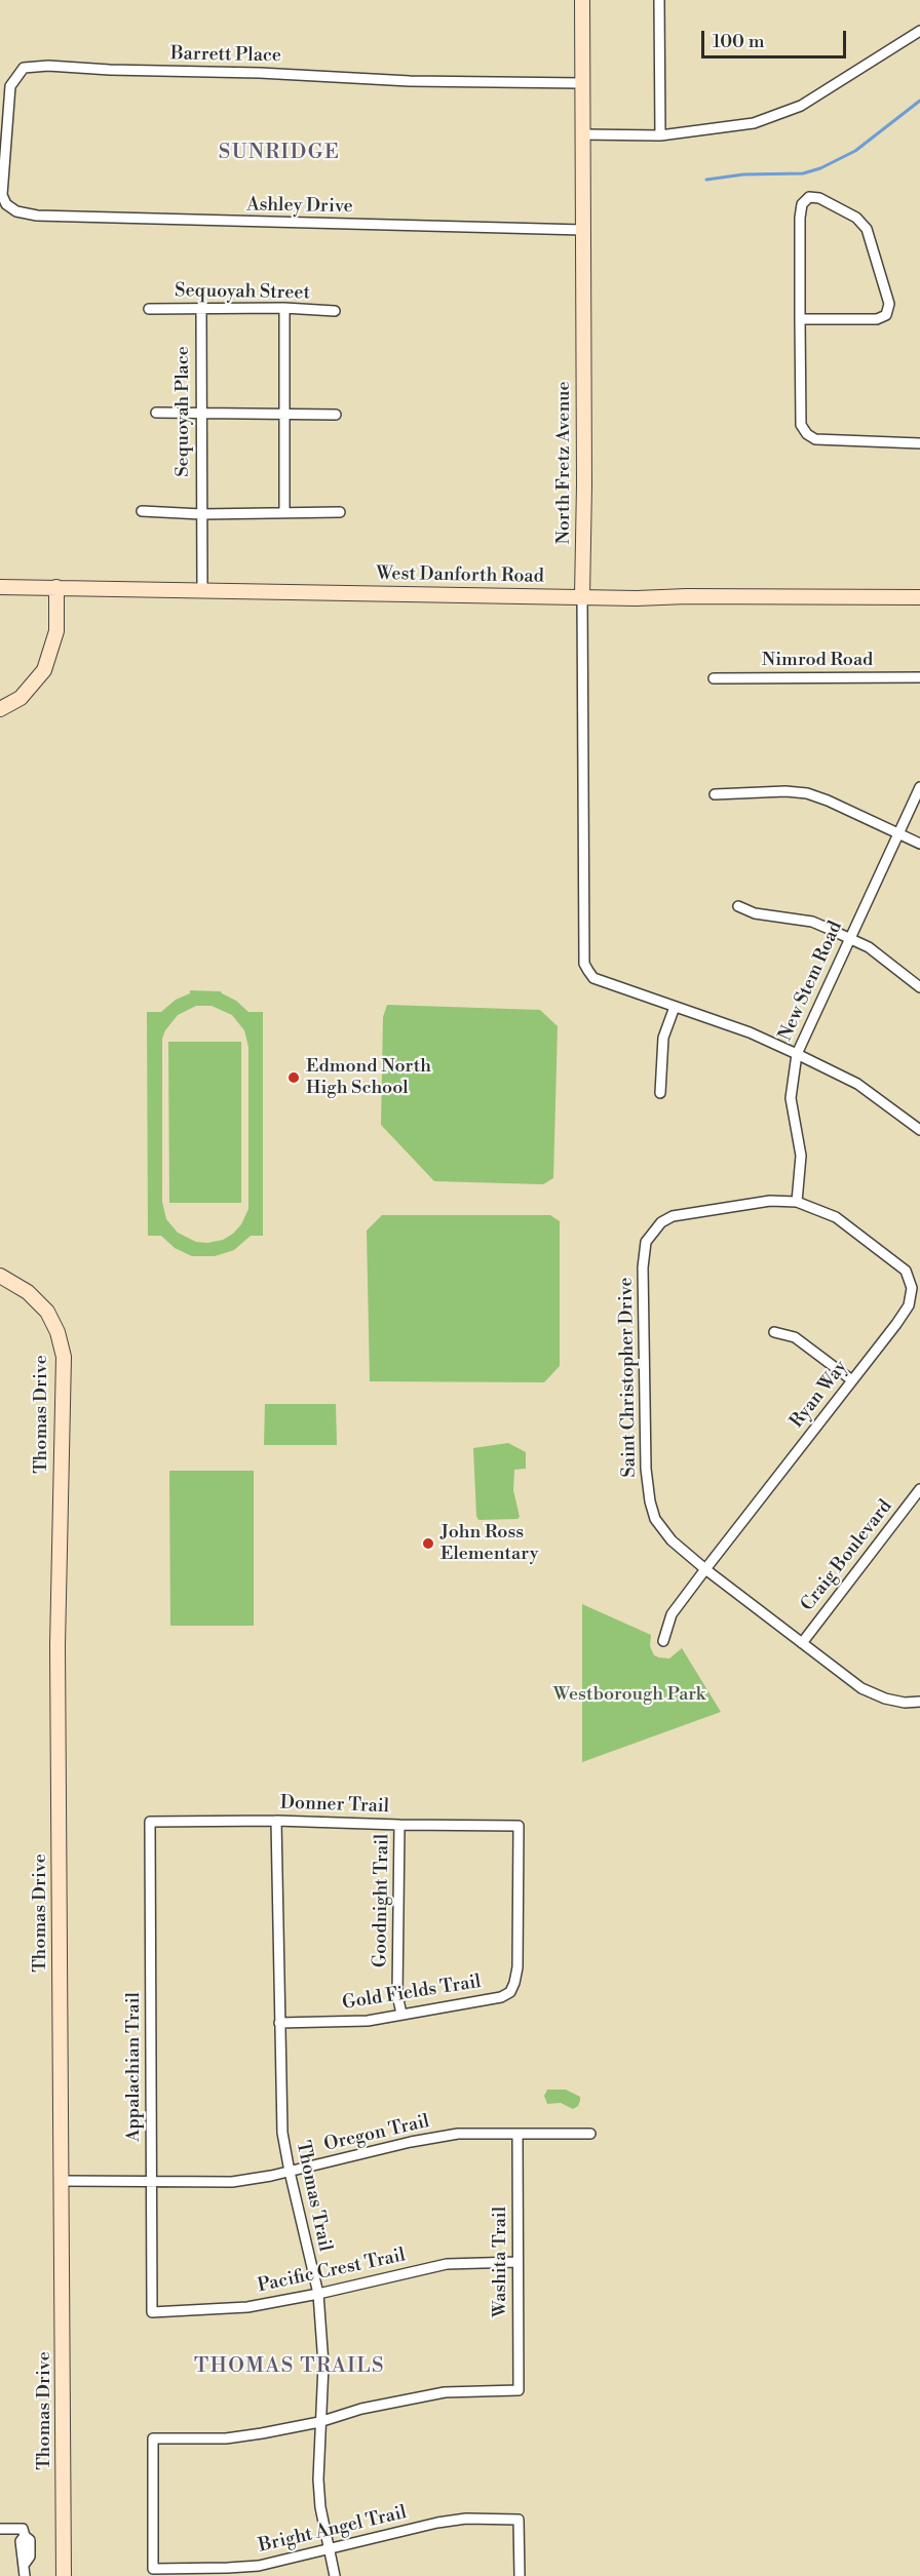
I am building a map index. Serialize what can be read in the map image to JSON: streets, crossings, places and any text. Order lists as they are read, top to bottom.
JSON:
{
  "streets": {
    "street": [
      "Barrett Place",
      "Ashley Drive",
      "Sequoyah Street",
      "Sequoyah Place",
      "North Fretz Avenue",
      "West Danforth Road",
      "Nimrod Road",
      "New Stem Road",
      "Saint Christopher Drive",
      "Ryan Way",
      "Thomas Drive",
      "Craig Boulevard",
      "Donner Trail",
      "Goodnight Trail",
      "Gold Fields Trail",
      "Appalachian Trail",
      "Oregon Trail",
      "Thomas Trail",
      "Washita Trail",
      "Pacific Crest Trail",
      "Bright Angel Trail"
    ]
  },
  "crossings": [
    ["Barrett Place", "Ashley Drive"],
    ["Barrett Place", "North Fretz Avenue"],
    ["Ashley Drive", "North Fretz Avenue"],
    ["Sequoyah Street", "Sequoyah Place"],
    ["Sequoyah Place", "West Danforth Road"],
    ["North Fretz Avenue", "West Danforth Road"],
    ["New Stem Road", "Saint Christopher Drive"],
    ["New Stem Road", "Ryan Way"],
    ["Saint Christopher Drive", "Ryan Way"],
    ["Saint Christopher Drive", "Craig Boulevard"],
    ["Thomas Drive", "Oregon Trail"],
    ["Donner Trail", "Goodnight Trail"],
    ["Donner Trail", "Gold Fields Trail"],
    ["Donner Trail", "Appalachian Trail"],
    ["Donner Trail", "Thomas Trail"],
    ["Goodnight Trail", "Gold Fields Trail"],
    ["Gold Fields Trail", "Thomas Trail"],
    ["Appalachian Trail", "Oregon Trail"],
    ["Appalachian Trail", "Pacific Crest Trail"],
    ["Oregon Trail", "Thomas Trail"],
    ["Oregon Trail", "Washita Trail"],
    ["Thomas Trail", "Washita Trail"],
    ["Thomas Trail", "Pacific Crest Trail"],
    ["Thomas Trail", "Bright Angel Trail"],
    ["Washita Trail", "Pacific Crest Trail"],
    ["Washita Trail", "Bright Angel Trail"]
  ],
  "districts": ["SUNRIDGE", "THOMAS TRAILS"],
  "parks": ["Westborough Park"],
  "places": ["Edmond North High School", "John Ross Elementary"],
  "scale_bar": "100 m"
}
